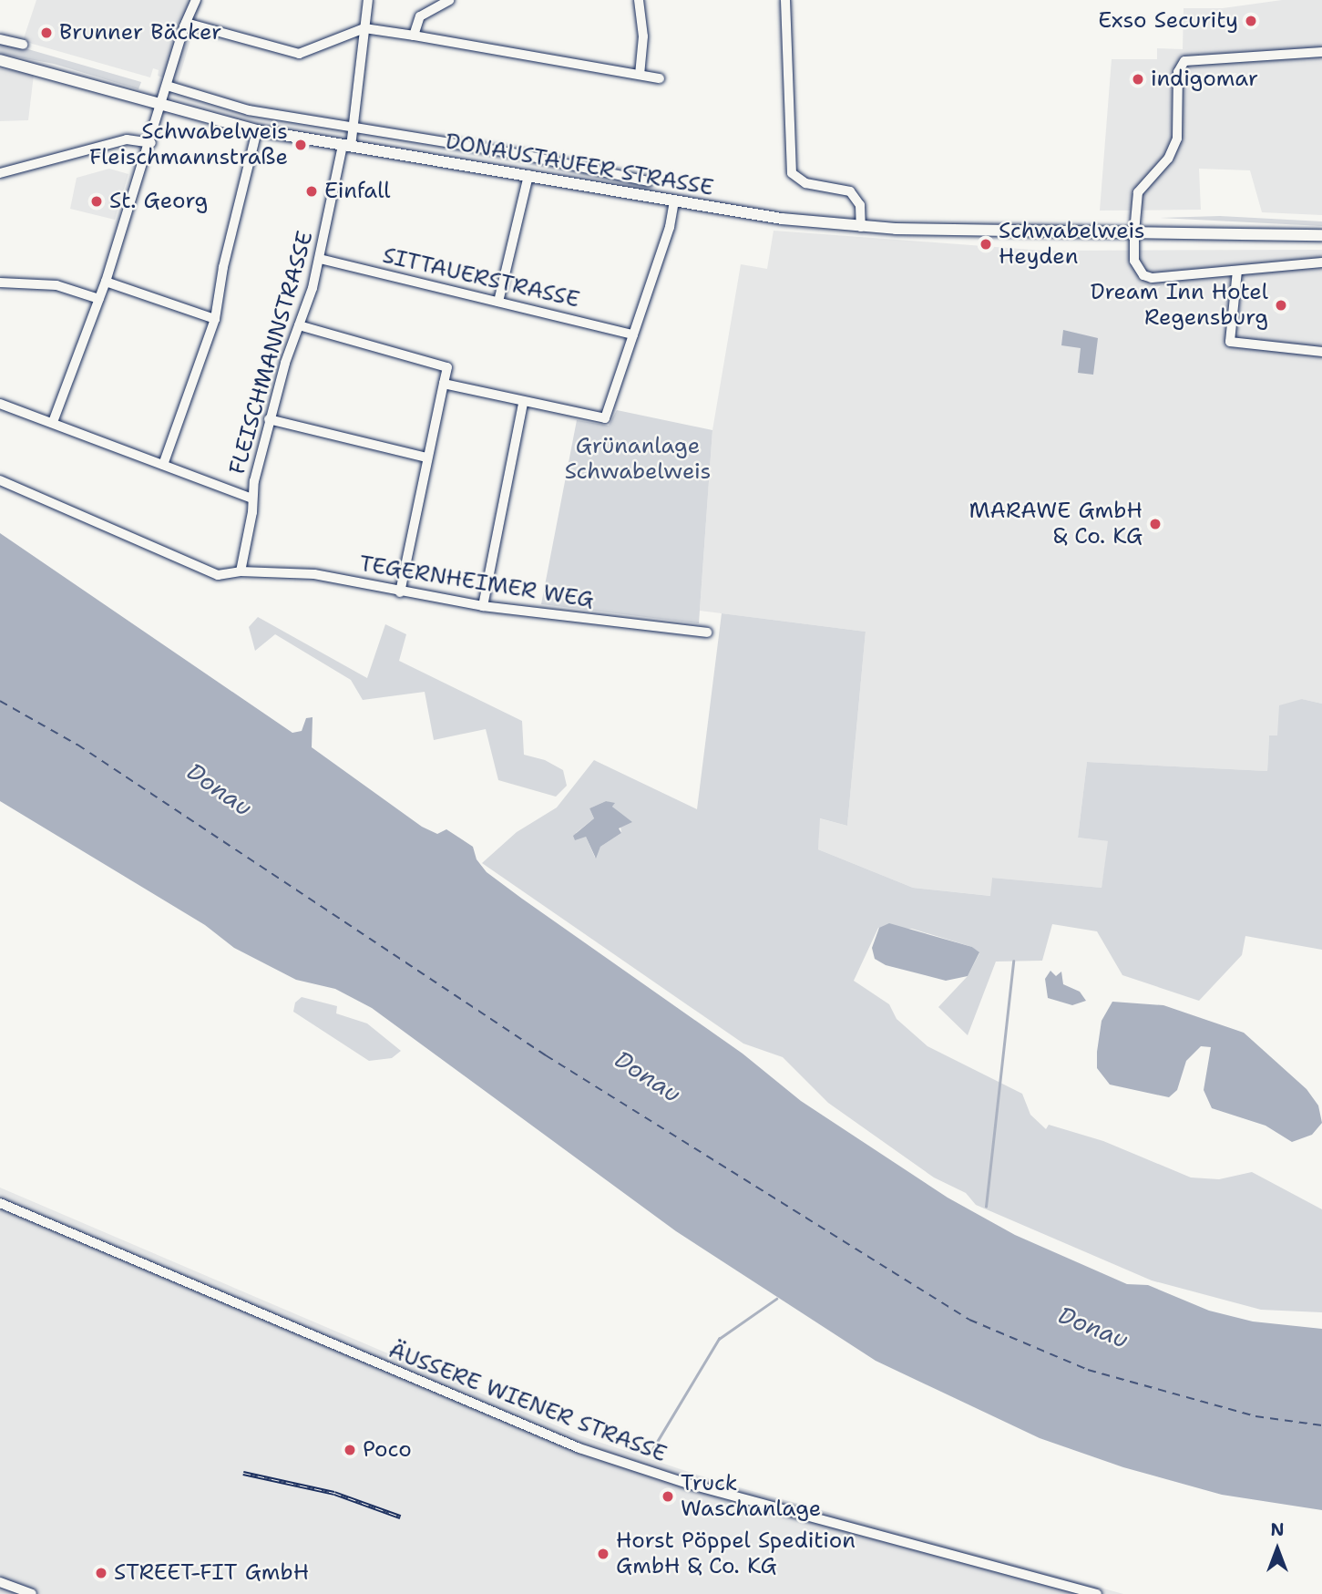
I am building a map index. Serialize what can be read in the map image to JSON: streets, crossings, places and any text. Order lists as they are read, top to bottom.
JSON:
{
  "streets": {
    "main road": ["DONAUSTAUFER STRASSE"],
    "street": [
      "SITTAUERSTRASSE",
      "FLEISCHMANNSTRASSE",
      "TEGERNHEIMER WEG",
      "ÄUSSERE WIENER STRASSE"
    ]
  },
  "crossings": [
    ["DONAUSTAUFER STRASSE", "FLEISCHMANNSTRASSE"],
    ["SITTAUERSTRASSE", "FLEISCHMANNSTRASSE"],
    ["FLEISCHMANNSTRASSE", "TEGERNHEIMER WEG"]
  ],
  "water": ["Donau"],
  "parks": ["Grünanlage Schwabelweis"],
  "places": [
    "Exso Security",
    "Brunner Bäcker",
    "indigomar",
    "Schwabelweis Fleischmannstraße",
    "Einfall",
    "St. Georg",
    "Schwabelweis Heyden",
    "Dream Inn Hotel Regensburg",
    "MARAWE GmbH & Co. KG",
    "Poco",
    "Truck Waschanlage",
    "Horst Pöppel Spedition GmbH & Co. KG",
    "STREET-FIT GmbH"
  ],
  "north": "top"
}
